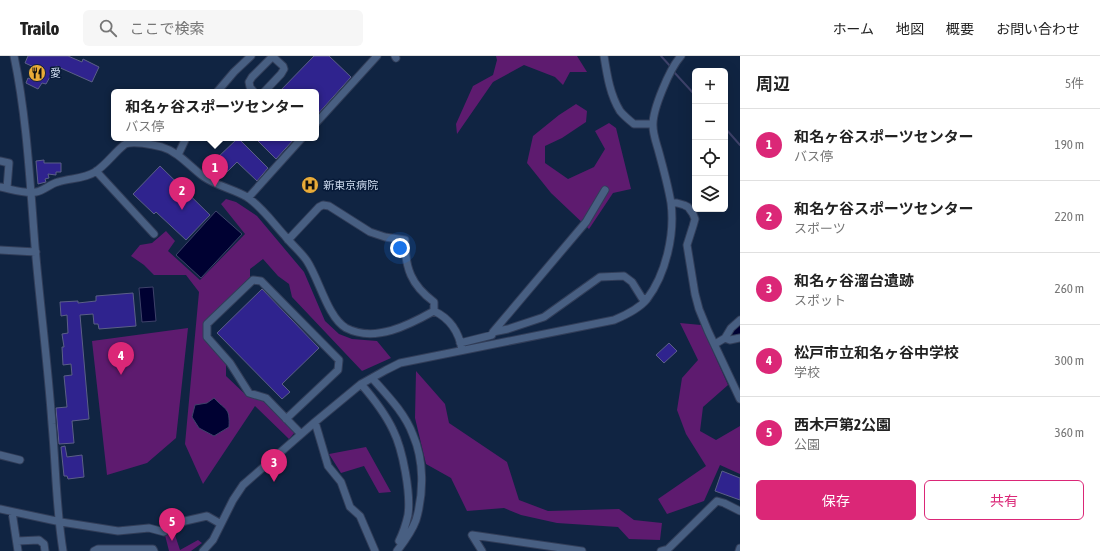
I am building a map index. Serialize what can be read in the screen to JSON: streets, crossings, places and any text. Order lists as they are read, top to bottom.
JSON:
{
  "places": {
    "restaurant": ["愛"],
    "hospital": ["新東京病院"]
  },
  "page": {
    "header": "Trailo",
    "search": "ここで検索",
    "nav": [
      "ホーム",
      "地図",
      "概要",
      "お問い合わせ"
    ],
    "heading": ["周辺", "5件"],
    "map_buttons": ["+", "−"],
    "popup": ["和名ヶ谷スポーツセンター", "バス停"],
    "list": [
      {
        "mark": "1",
        "name": "和名ヶ谷スポーツセンター",
        "note": "バス停",
        "value": "190 m"
      },
      {
        "mark": "2",
        "name": "和名ケ谷スポーツセンター",
        "note": "スポーツ",
        "value": "220 m"
      },
      {
        "mark": "3",
        "name": "和名ヶ谷溜台遺跡",
        "note": "スポット",
        "value": "260 m"
      },
      {
        "mark": "4",
        "name": "松戸市立和名ヶ谷中学校",
        "note": "学校",
        "value": "300 m"
      },
      {
        "mark": "5",
        "name": "西木戸第2公園",
        "note": "公園",
        "value": "360 m"
      }
    ],
    "pins": [
      "1",
      "2",
      "4",
      "3",
      "5"
    ],
    "buttons": ["保存", "共有"]
  }
}
